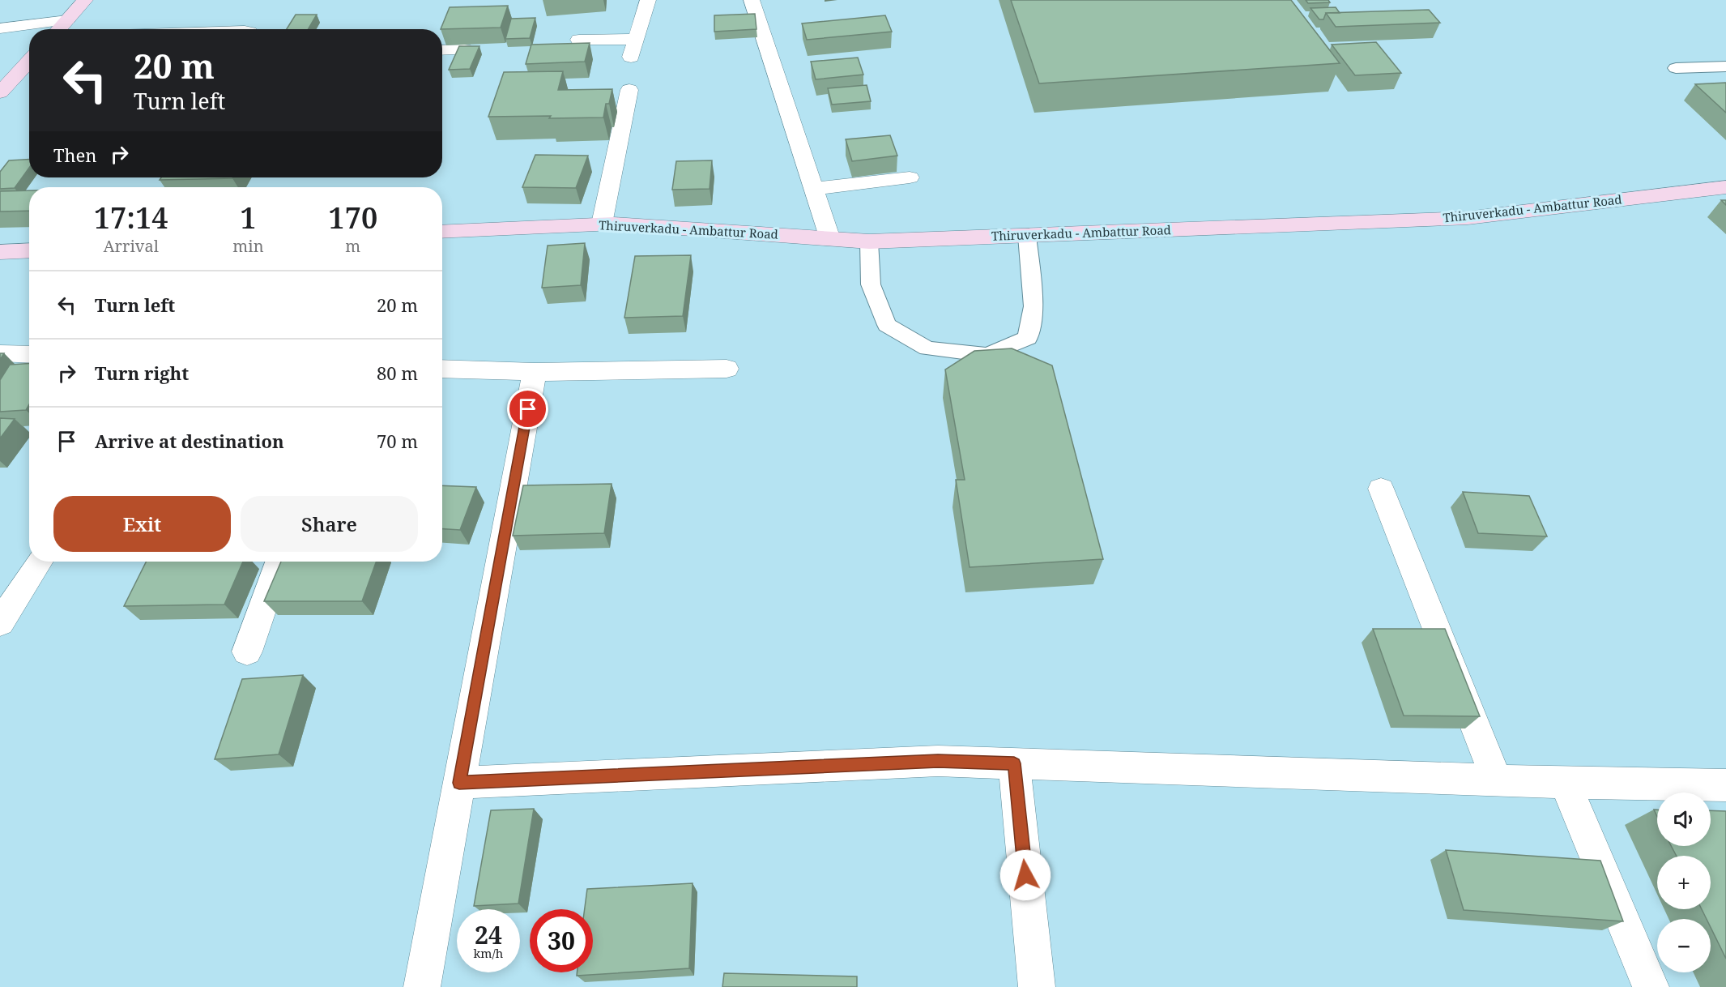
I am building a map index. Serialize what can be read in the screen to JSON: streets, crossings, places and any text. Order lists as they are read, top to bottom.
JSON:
{
  "streets": {
    "main road": ["Thiruverkadu - Ambattur Road"]
  },
  "page": {
    "turn": ["20 m", "Turn left"],
    "then": "Then",
    "eta": [
      "17:14",
      "Arrival",
      "1",
      "min",
      "170",
      "m"
    ],
    "list": [
      {
        "name": "Turn left",
        "value": "20 m"
      },
      {
        "name": "Turn right",
        "value": "80 m"
      },
      {
        "name": "Arrive at destination",
        "value": "70 m"
      }
    ],
    "buttons": ["Exit", "Share"],
    "map_buttons": ["+", "−"],
    "speed": "24 km/h",
    "limit": "30"
  }
}
